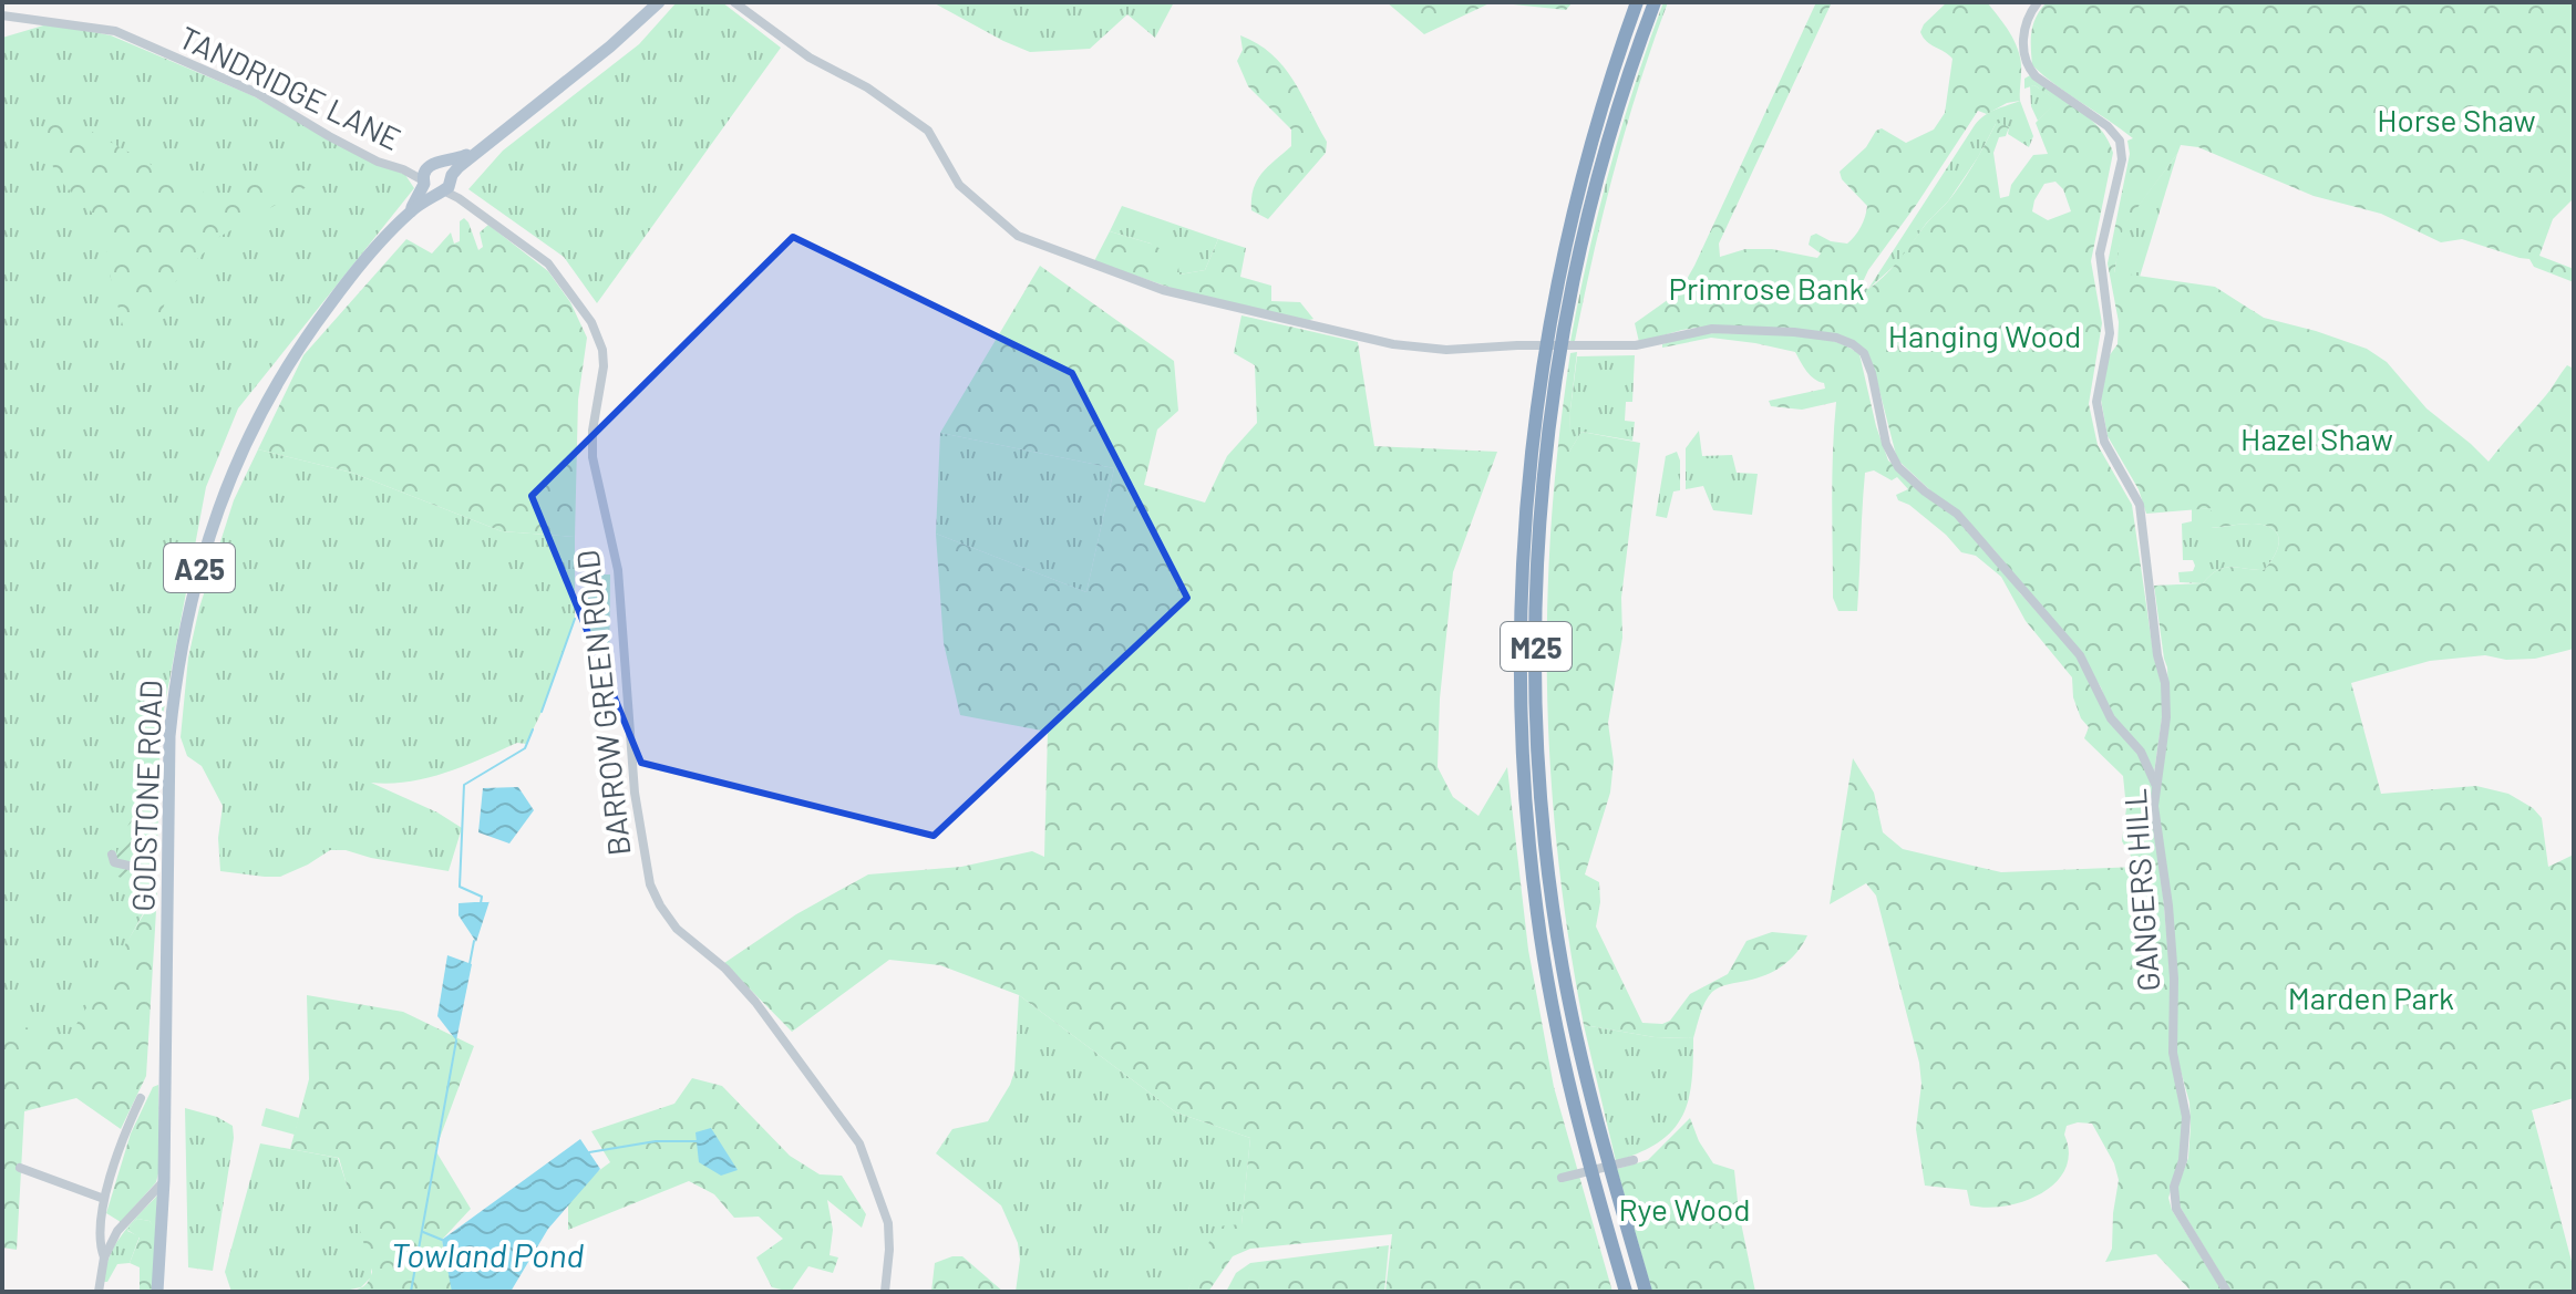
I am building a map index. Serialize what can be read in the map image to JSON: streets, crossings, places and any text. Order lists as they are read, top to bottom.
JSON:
{
  "streets": {
    "highway": ["M25"],
    "main road": ["A25", "GODSTONE ROAD"],
    "street": ["TANDRIDGE LANE", "BARROW GREEN ROAD", "GANGERS HILL"]
  },
  "crossings": [
    ["TANDRIDGE LANE", "GODSTONE ROAD"],
    ["A25", "BARROW GREEN ROAD"],
    ["A25", "GODSTONE ROAD"],
    ["BARROW GREEN ROAD", "GODSTONE ROAD"]
  ],
  "water": ["Towland Pond"],
  "parks": [
    "Horse Shaw",
    "Primrose Bank",
    "Hanging Wood",
    "Hazel Shaw",
    "Marden Park",
    "Rye Wood"
  ]
}
